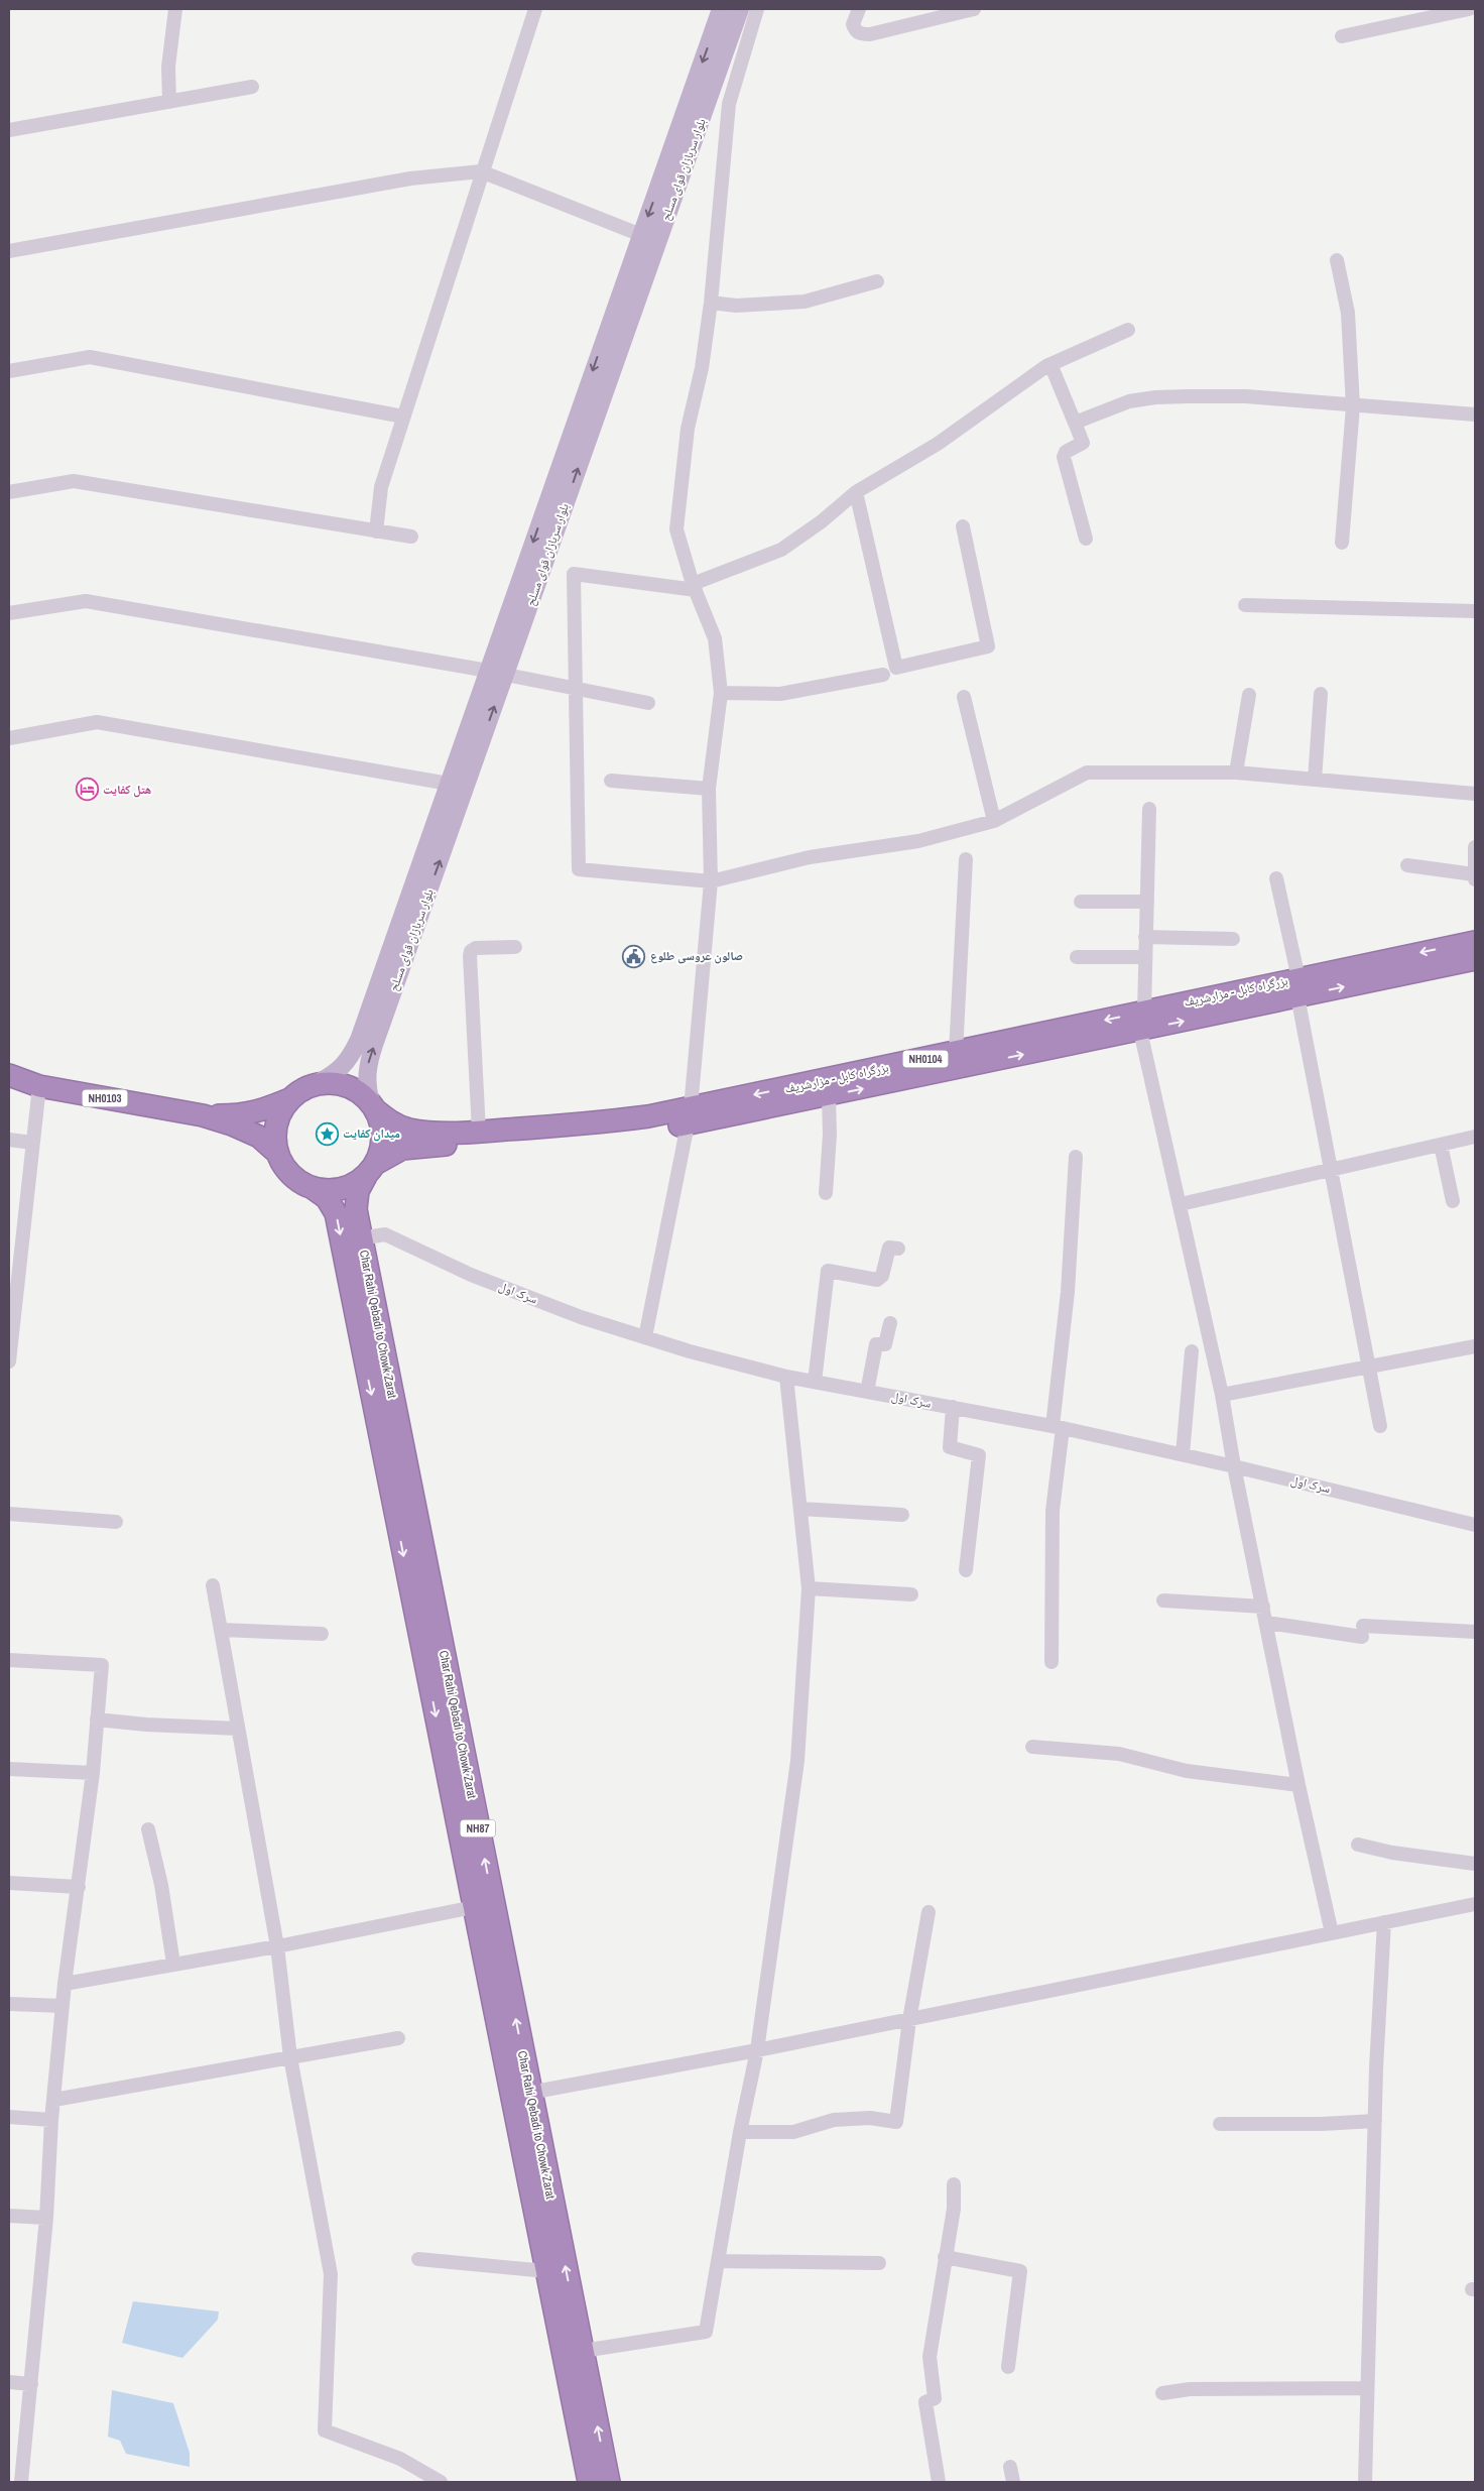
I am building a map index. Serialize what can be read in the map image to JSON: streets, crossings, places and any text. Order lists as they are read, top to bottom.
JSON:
{
  "streets": {
    "highway": [
      "بزرگراه کابل - مزارشریف",
      "NH0104",
      "NH0103",
      "Char Rahi Qebadi to Chowk Zarat",
      "NH87"
    ],
    "main road": ["بلوار سربازان قوای مسلح"],
    "street": ["سرک اول"]
  },
  "crossings": [
    ["بلوار سربازان قوای مسلح", "بزرگراه کابل - مزارشریف"],
    ["بلوار سربازان قوای مسلح", "NH0103"],
    ["بلوار سربازان قوای مسلح", "Char Rahi Qebadi to Chowk Zarat"],
    ["بزرگراه کابل - مزارشریف", "NH0103"],
    ["بزرگراه کابل - مزارشریف", "Char Rahi Qebadi to Chowk Zarat"],
    ["NH0103", "Char Rahi Qebadi to Chowk Zarat"],
    ["سرک اول", "Char Rahi Qebadi to Chowk Zarat"]
  ],
  "places": {
    "hotel": ["هتل کفایت"],
    "public building": ["صالون عروسی طلوع"],
    "place": ["میدان کفایت"]
  }
}
